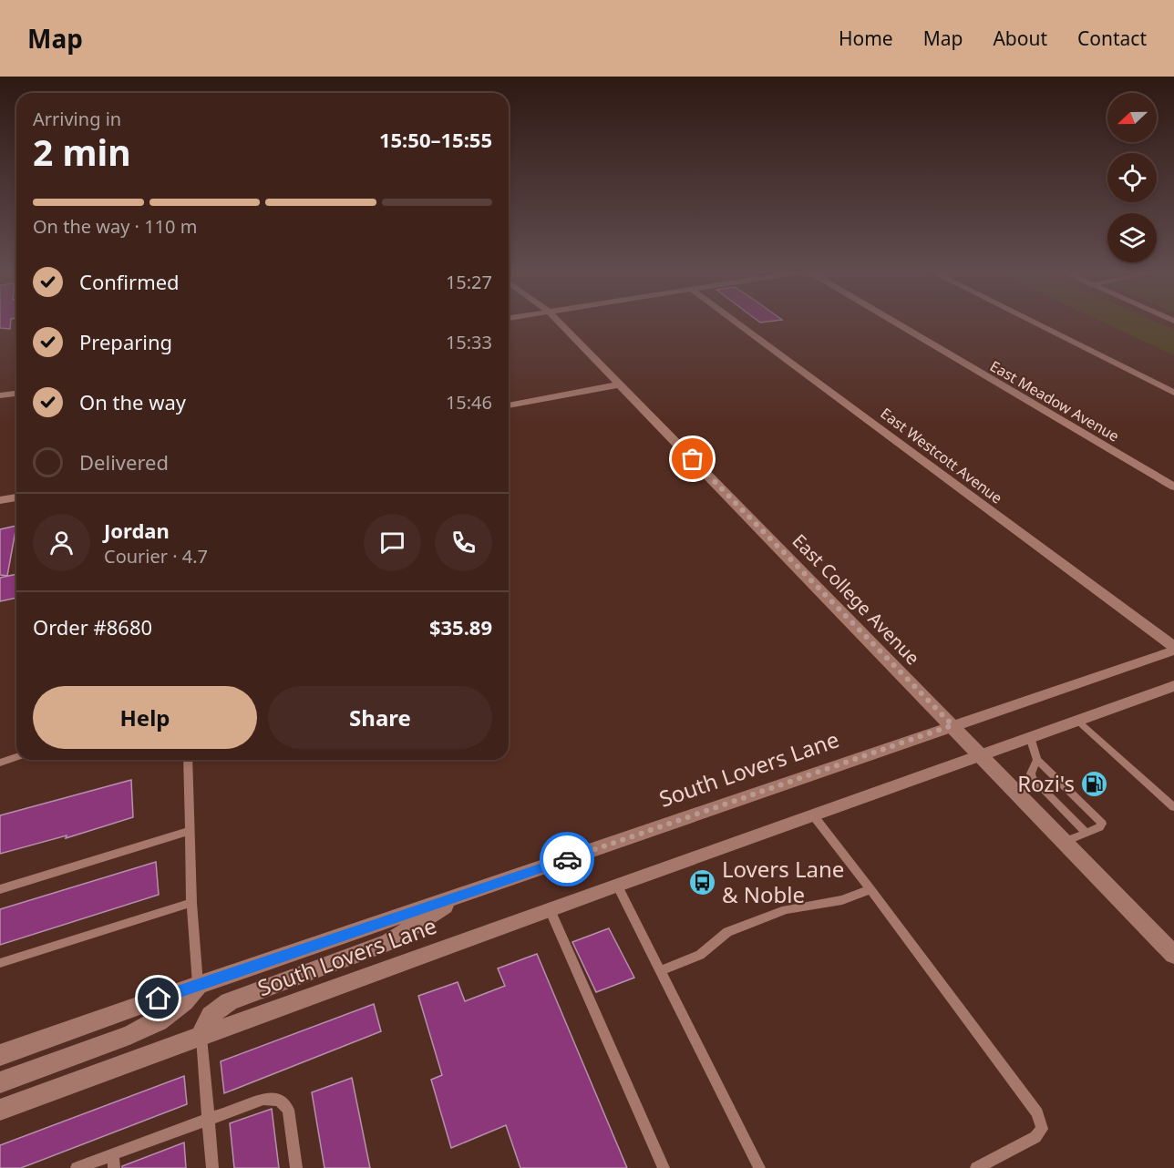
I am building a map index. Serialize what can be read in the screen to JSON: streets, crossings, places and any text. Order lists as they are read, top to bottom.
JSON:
{
  "streets": {
    "street": [
      "East Meadow Avenue",
      "East Westcott Avenue",
      "East College Avenue",
      "South Lovers Lane"
    ]
  },
  "crossings": [
    ["East Westcott Avenue", "South Lovers Lane"],
    ["East College Avenue", "South Lovers Lane"]
  ],
  "places": {
    "fuel station": ["Rozi's"],
    "bus stop": ["Lovers Lane & Noble"]
  },
  "north": "left",
  "page": {
    "header": "Map",
    "nav": [
      "Home",
      "Map",
      "About",
      "Contact"
    ],
    "heading": ["2 min", "Arriving in", "15:50–15:55"],
    "panel": [
      "Jordan",
      "Courier · 4.7",
      "Order #8680",
      "$35.89"
    ],
    "bar": "On the way · 110 m",
    "list": [
      ["Confirmed", "15:27"],
      ["Preparing", "15:33"],
      ["On the way", "15:46"],
      "Delivered"
    ],
    "buttons": ["Help", "Share"]
  }
}
